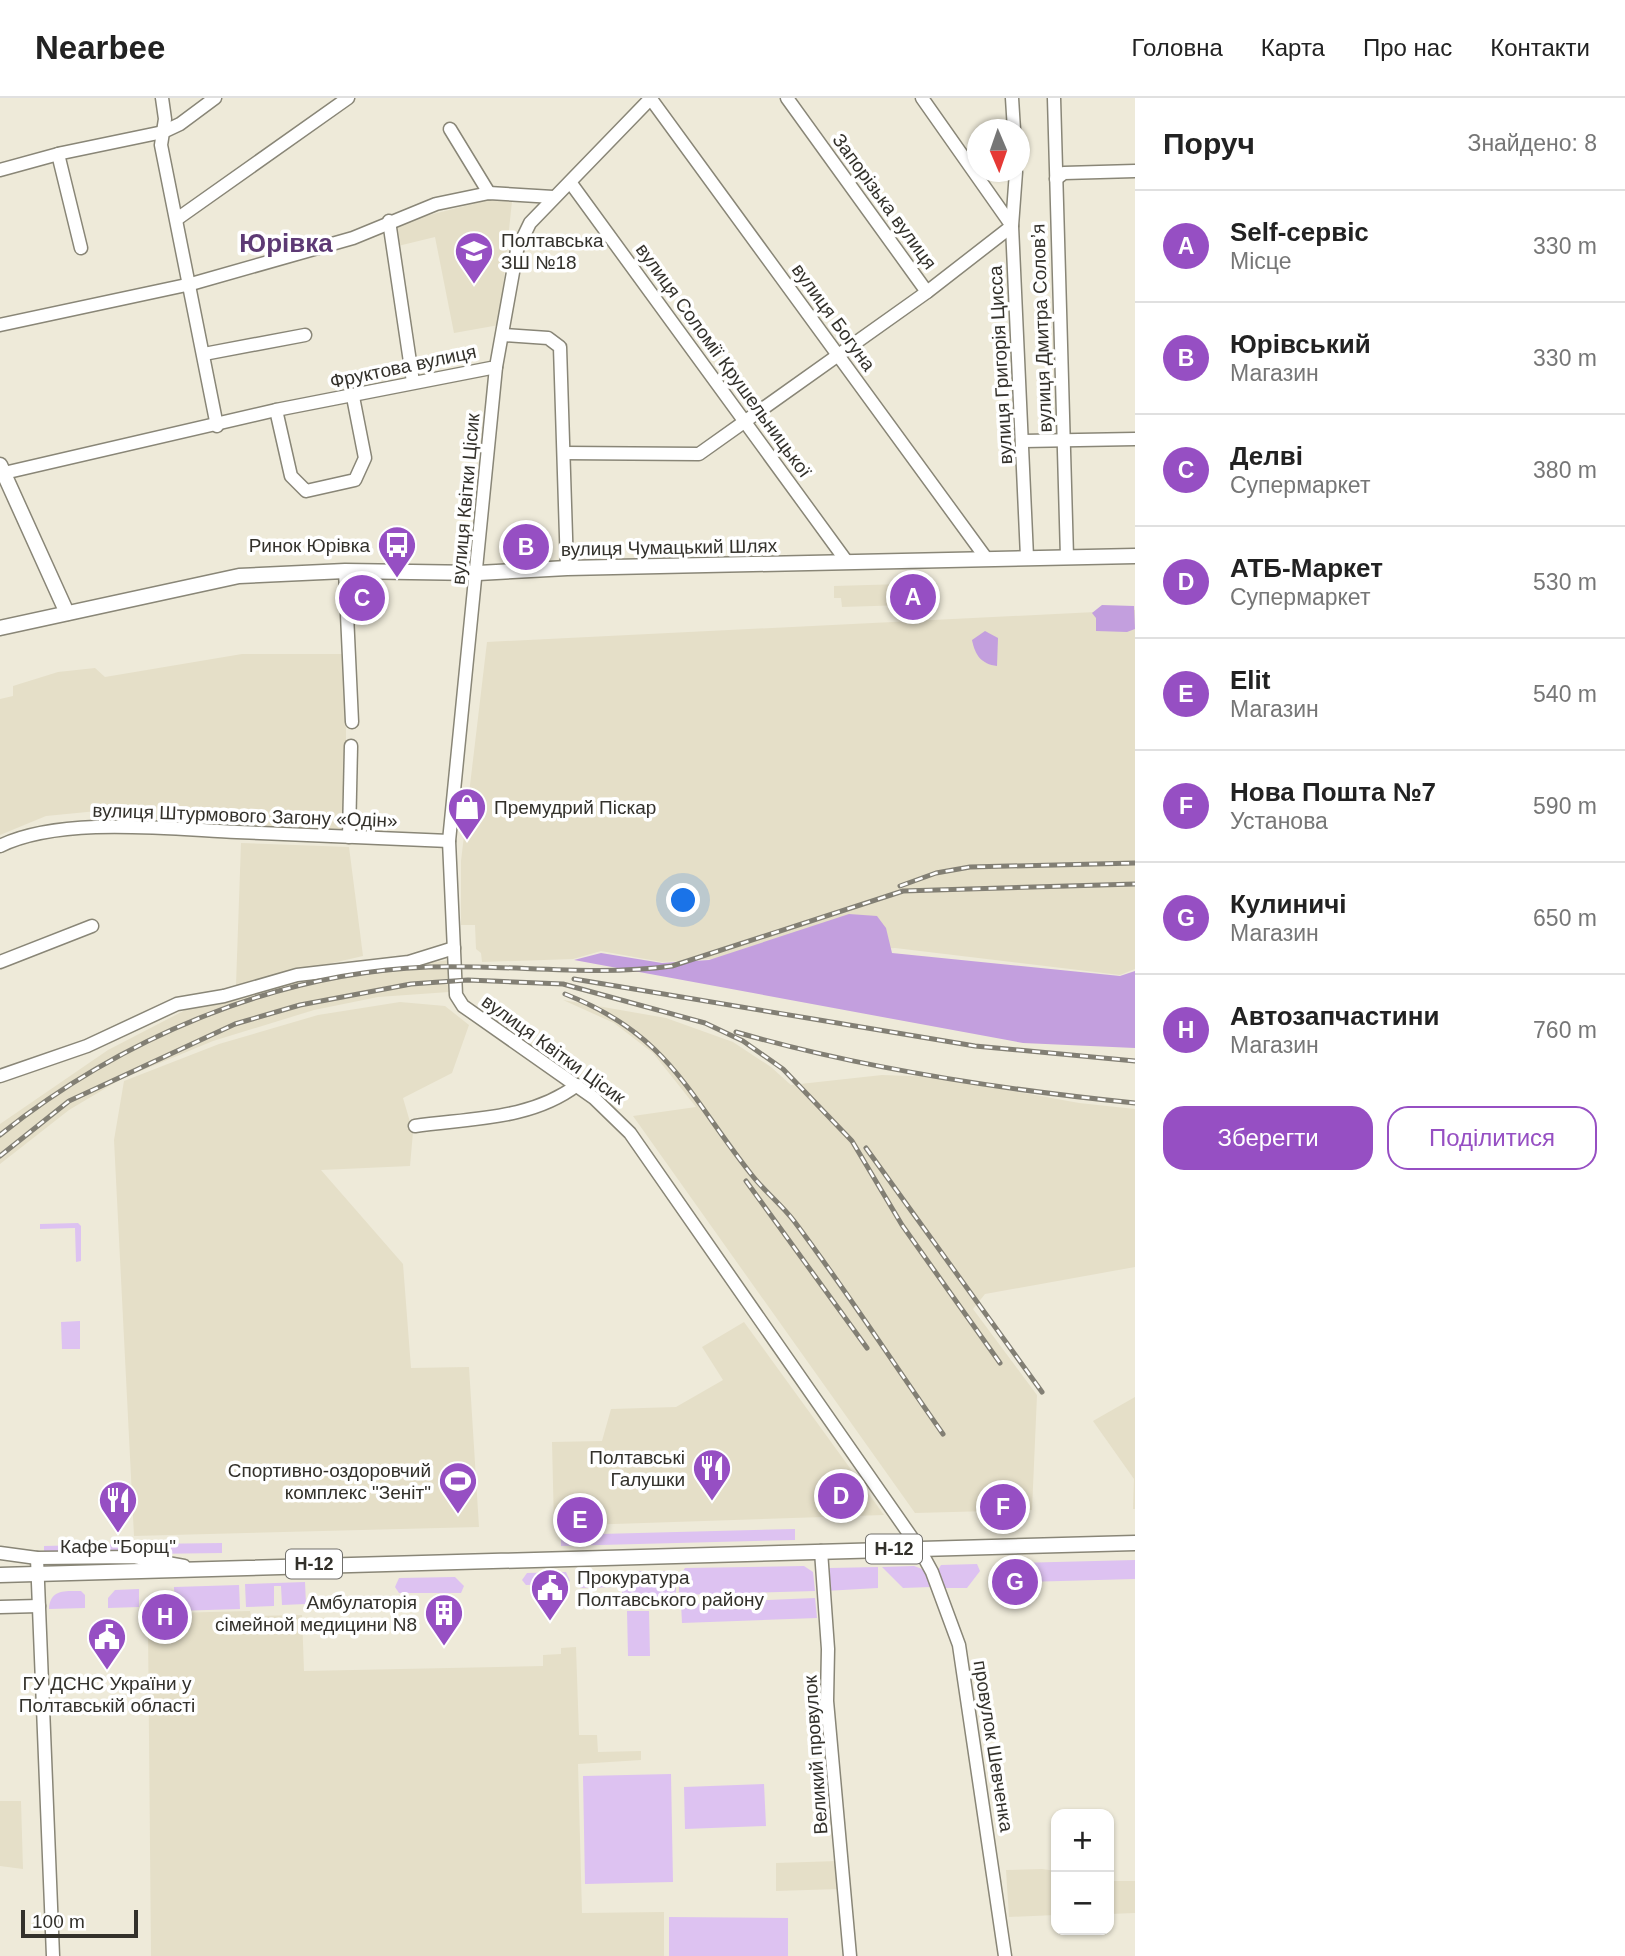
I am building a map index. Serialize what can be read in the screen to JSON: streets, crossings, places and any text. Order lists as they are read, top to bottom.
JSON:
{
  "streets": {
    "main road": ["вулиця Чумацький Шлях", "Н-12"],
    "street": [
      "Запорізька вулиця",
      "вулиця Богуна",
      "вулиця Дмитра Соловʼя",
      "вулиця Соломії Крушельницької",
      "вулиця Григорія Цисса",
      "Фруктова вулиця",
      "вулиця Квітки Цісик",
      "вулиця Штурмового Загону «Одін»",
      "провулок Шевченка",
      "Великий провулок"
    ]
  },
  "crossings": [
    ["вулиця Богуна", "Фруктова вулиця"],
    ["вулиця Богуна", "вулиця Чумацький Шлях"],
    ["вулиця Дмитра Соловʼя", "вулиця Чумацький Шлях"],
    ["вулиця Соломії Крушельницької", "Фруктова вулиця"],
    ["вулиця Соломії Крушельницької", "вулиця Чумацький Шлях"],
    ["вулиця Григорія Цисса", "вулиця Чумацький Шлях"],
    ["Фруктова вулиця", "вулиця Квітки Цісик"],
    ["вулиця Квітки Цісик", "вулиця Чумацький Шлях"],
    ["вулиця Квітки Цісик", "вулиця Штурмового Загону «Одін»"],
    ["вулиця Квітки Цісик", "Н-12"],
    ["вулиця Квітки Цісик", "провулок Шевченка"],
    ["Н-12", "провулок Шевченка"],
    ["Н-12", "Великий провулок"]
  ],
  "districts": ["Юрівка"],
  "places": {
    "school or university": ["Полтавська ЗШ №18"],
    "bus stop": ["Ринок Юрівка"],
    "shop": ["Премудрий Піскар"],
    "restaurant": ["Полтавські Галушки", "Кафе \"Борщ\""],
    "sports": ["Спортивно-оздоровчий комплекс \"Зеніт\""],
    "public building": ["Прокуратура Полтавського району", "ГУ ДСНС України у Полтавській області"],
    "building": ["Амбулаторія сімейной медицини N8"]
  },
  "scale_bar": "100 m",
  "north": "bottom",
  "page": {
    "header": "Nearbee",
    "nav": [
      "Головна",
      "Карта",
      "Про нас",
      "Контакти"
    ],
    "heading": ["Поруч", "Знайдено: 8"],
    "list": [
      {
        "mark": "A",
        "name": "Self-сервіс",
        "note": "Місце",
        "value": "330 m"
      },
      {
        "mark": "B",
        "name": "Юрівський",
        "note": "Магазин",
        "value": "330 m"
      },
      {
        "mark": "C",
        "name": "Делві",
        "note": "Супермаркет",
        "value": "380 m"
      },
      {
        "mark": "D",
        "name": "АТБ-Маркет",
        "note": "Супермаркет",
        "value": "530 m"
      },
      {
        "mark": "E",
        "name": "Elit",
        "note": "Магазин",
        "value": "540 m"
      },
      {
        "mark": "F",
        "name": "Нова Пошта №7",
        "note": "Установа",
        "value": "590 m"
      },
      {
        "mark": "G",
        "name": "Кулиничі",
        "note": "Магазин",
        "value": "650 m"
      },
      {
        "mark": "H",
        "name": "Автозапчастини",
        "note": "Магазин",
        "value": "760 m"
      }
    ],
    "pins": [
      "B",
      "A",
      "C",
      "D",
      "F",
      "E",
      "G",
      "H"
    ],
    "buttons": ["Зберегти", "Поділитися"],
    "map_buttons": ["+", "−"],
    "scale": "100 m"
  }
}
